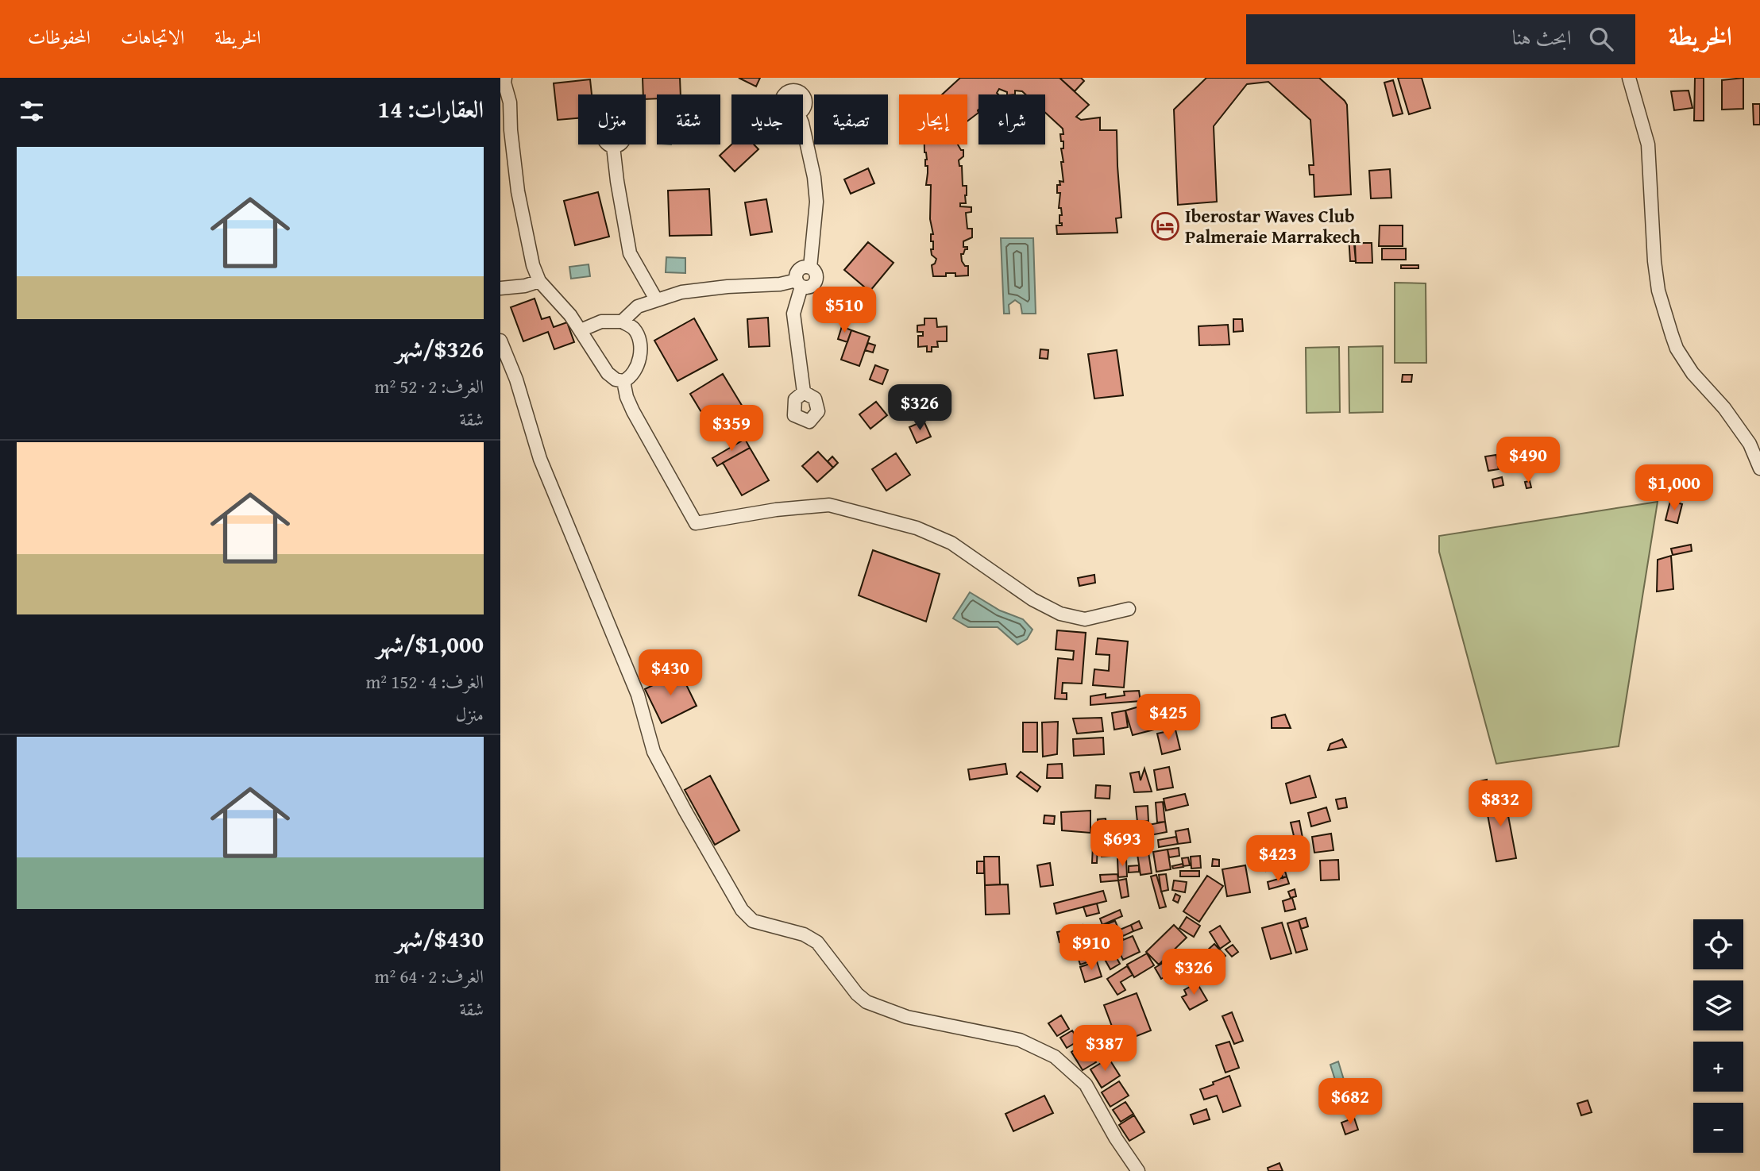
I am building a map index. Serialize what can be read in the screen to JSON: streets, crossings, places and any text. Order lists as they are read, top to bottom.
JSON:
{
  "places": {
    "hotel": ["Iberostar Waves Club Palmeraie Marrakech"]
  },
  "page": {
    "header": "الخريطة",
    "search": "ابحث هنا",
    "nav": ["الخريطة", "الاتجاهات", "المحفوظات"],
    "heading": "العقارات: 14",
    "chip": [
      "شراء",
      "إيجار",
      "تصفية",
      "جديد",
      "شقة",
      "منزل"
    ],
    "list": [
      {
        "name": "$326/شهر",
        "note": "الغرف: 2 · 52 m² · شقة"
      },
      {
        "name": "$1,000/شهر",
        "note": "الغرف: 4 · 152 m² · منزل"
      },
      {
        "name": "$430/شهر",
        "note": "الغرف: 2 · 64 m² · شقة"
      }
    ],
    "price": [
      "$510",
      "$326",
      "$359",
      "$490",
      "$1,000",
      "$430",
      "$425",
      "$832",
      "$693",
      "$423",
      "$910",
      "$326",
      "$387",
      "$682"
    ],
    "map_buttons": ["+", "−"]
  }
}
